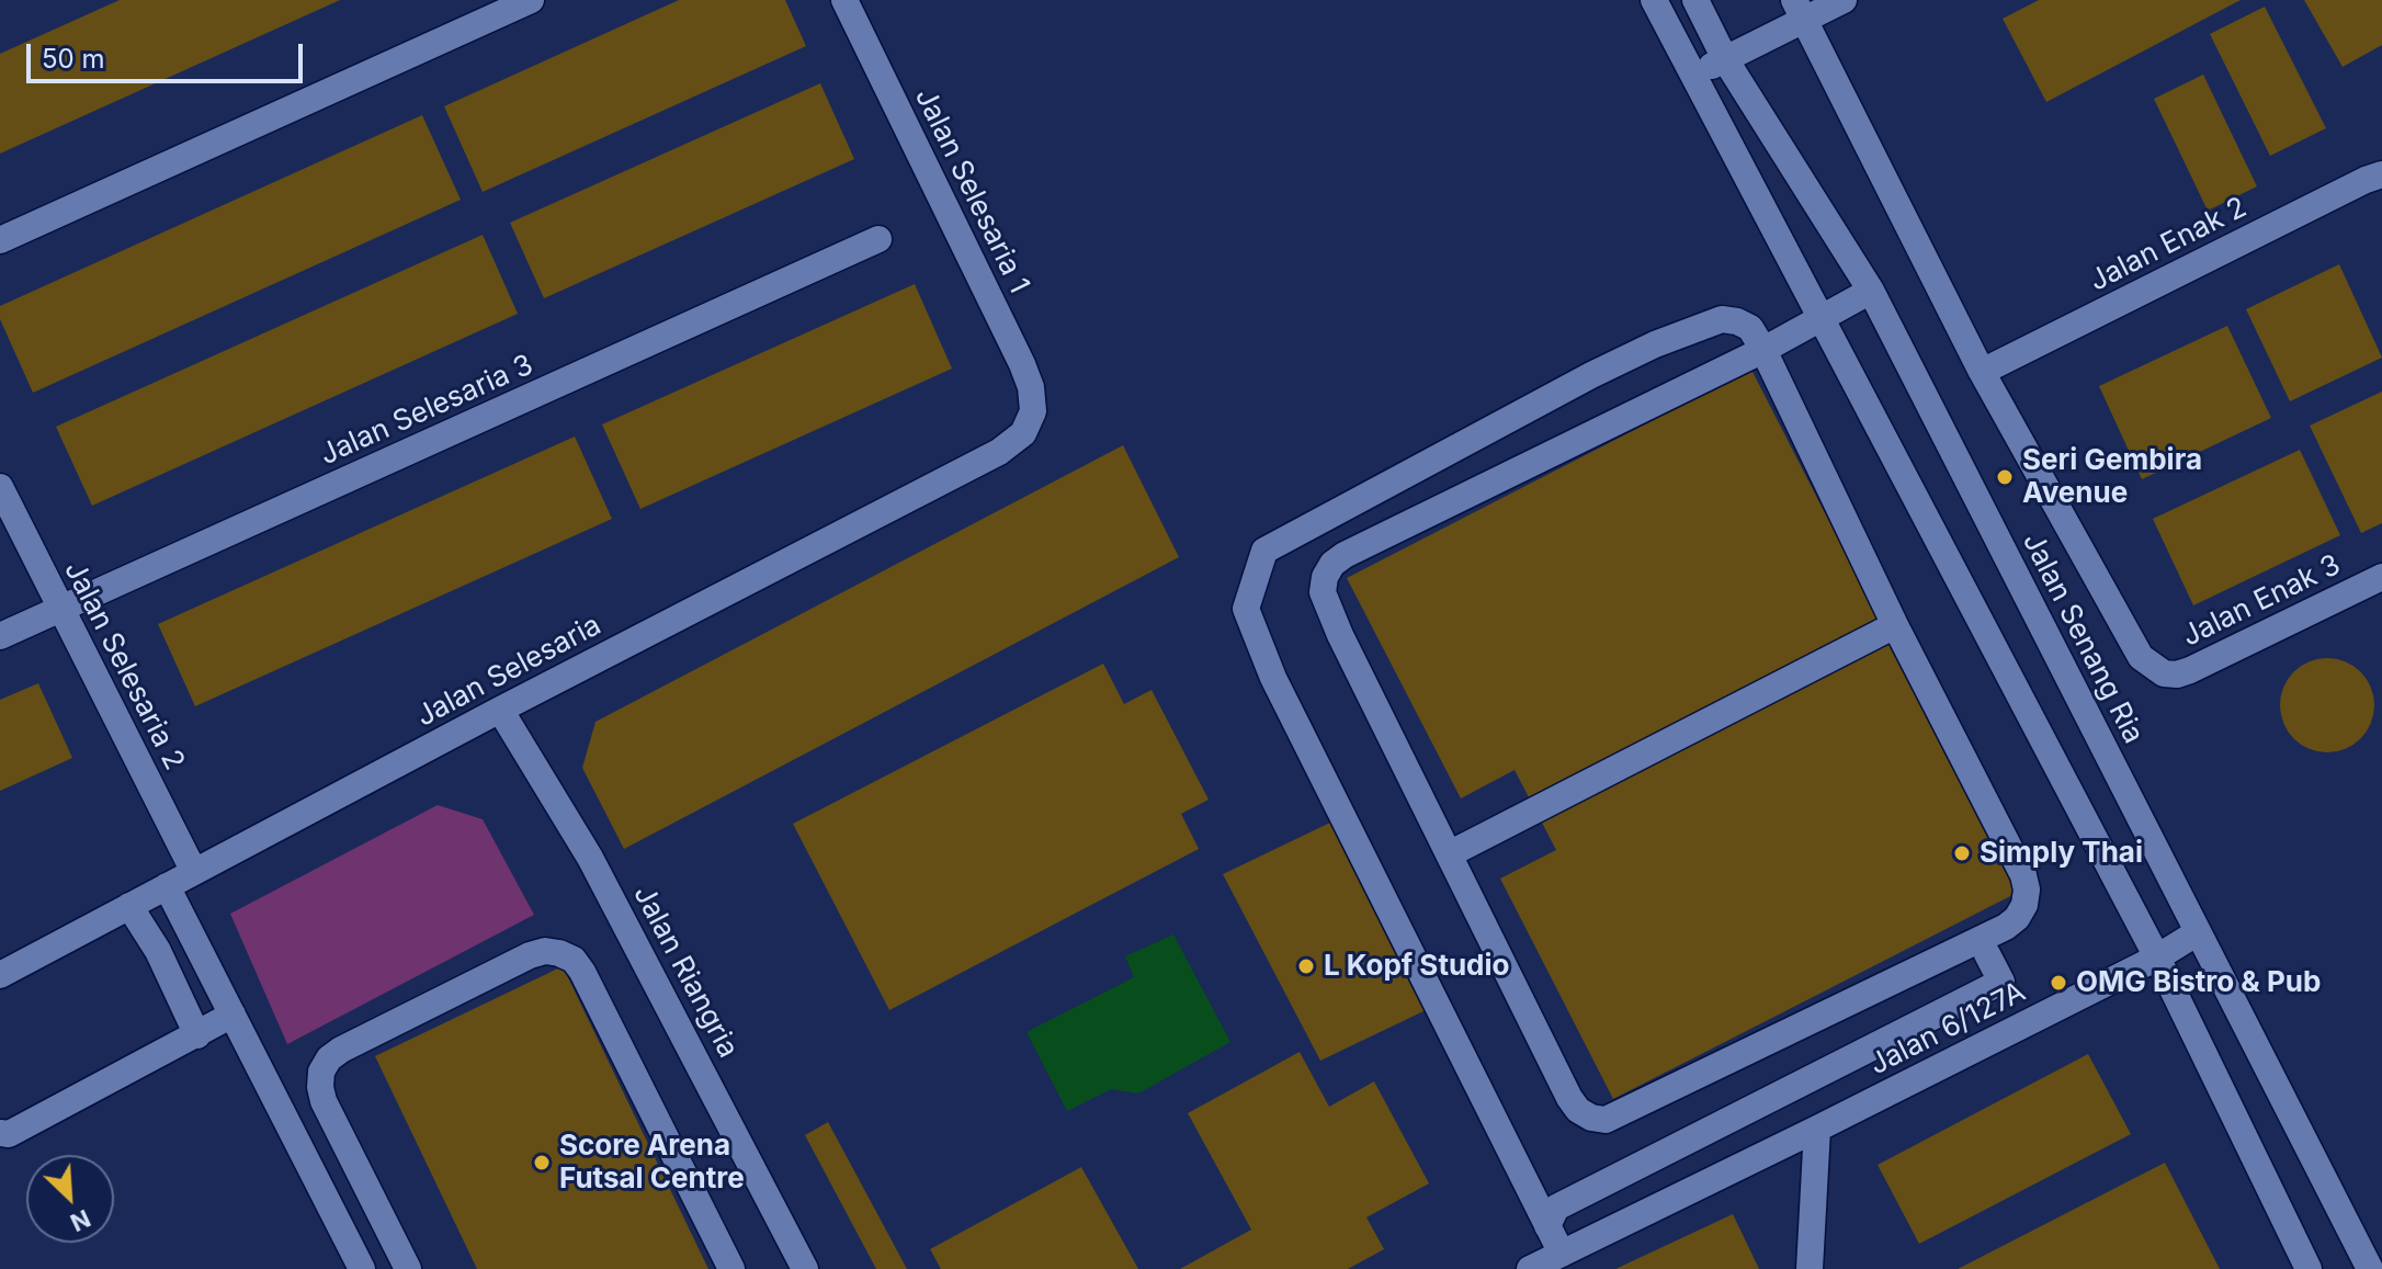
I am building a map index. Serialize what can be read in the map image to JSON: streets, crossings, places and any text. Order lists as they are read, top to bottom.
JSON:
{
  "streets": {
    "street": [
      "Jalan Selesaria 1",
      "Jalan Enak 2",
      "Jalan Selesaria 3",
      "Jalan Enak 3",
      "Jalan Senang Ria",
      "Jalan Selesaria 2",
      "Jalan Selesaria",
      "Jalan Riangria",
      "Jalan 6/127A"
    ]
  },
  "crossings": [
    ["Jalan Selesaria 1", "Jalan Selesaria"],
    ["Jalan Enak 2", "Jalan Enak 3"],
    ["Jalan Selesaria 3", "Jalan Selesaria 2"],
    ["Jalan Senang Ria", "Jalan 6/127A"],
    ["Jalan Selesaria 2", "Jalan Selesaria"],
    ["Jalan Selesaria", "Jalan Riangria"]
  ],
  "places": [
    "Seri Gembira Avenue",
    "Simply Thai",
    "L Kopf Studio",
    "OMG Bistro & Pub",
    "Score Arena Futsal Centre"
  ],
  "scale_bar": "50 m",
  "north": "bottom right"
}
